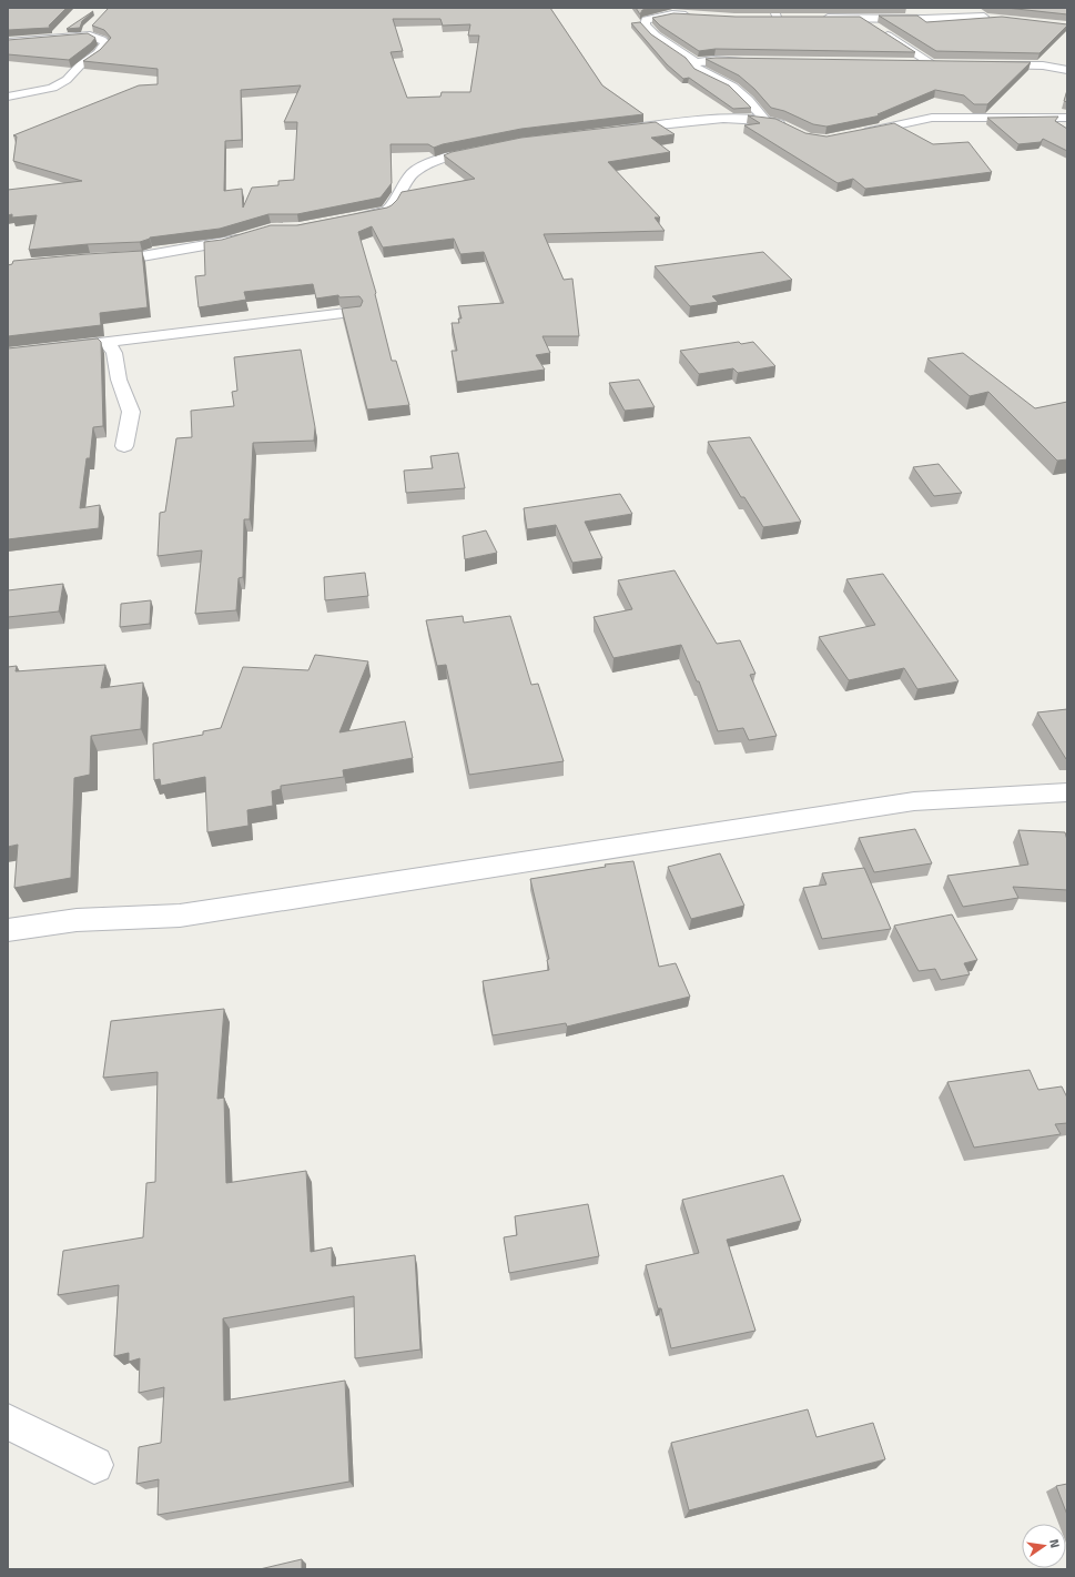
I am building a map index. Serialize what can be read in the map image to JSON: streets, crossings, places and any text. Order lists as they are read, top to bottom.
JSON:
{
  "north": "right"
}
